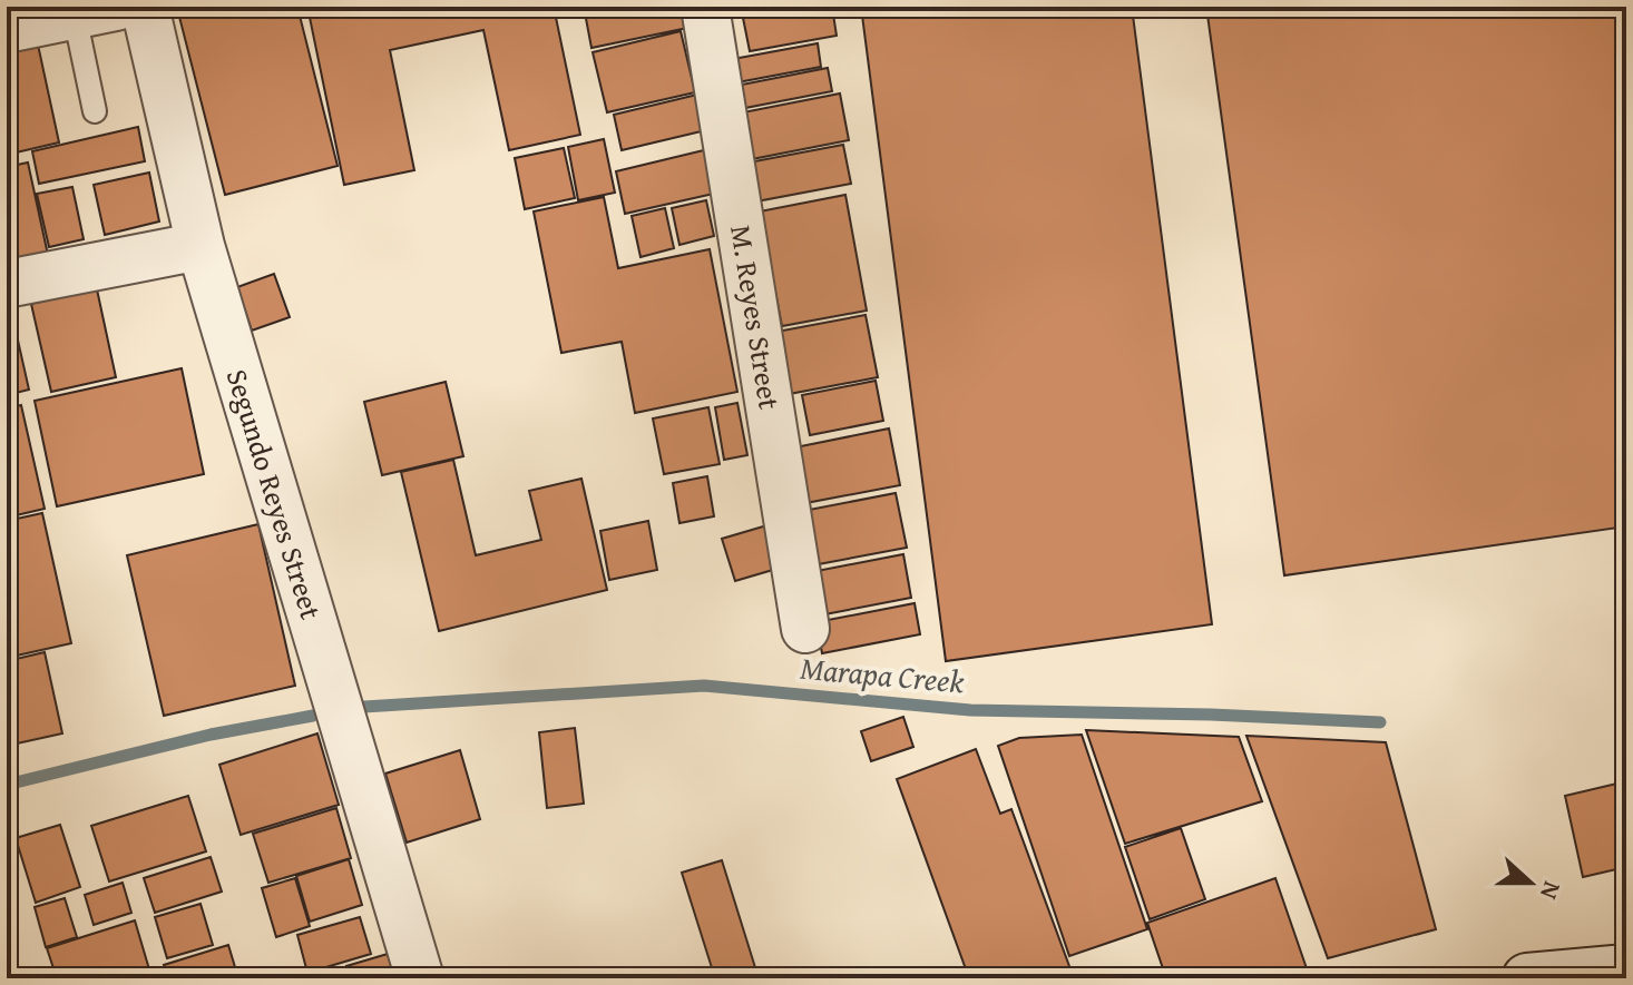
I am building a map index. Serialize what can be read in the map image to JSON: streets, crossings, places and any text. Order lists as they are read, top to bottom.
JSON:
{
  "streets": {
    "street": ["M. Reyes Street", "Segundo Reyes Street"]
  },
  "water": ["Marapa Creek"],
  "north": "right"
}
